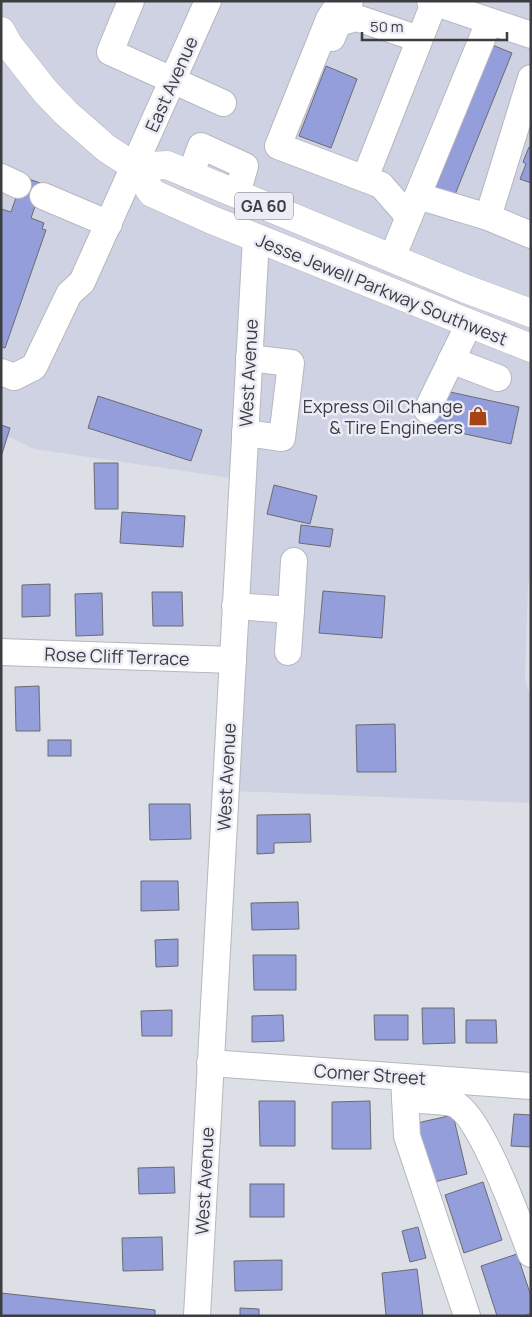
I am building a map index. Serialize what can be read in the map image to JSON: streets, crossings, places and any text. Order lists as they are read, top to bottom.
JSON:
{
  "streets": {
    "main road": ["GA 60", "Jesse Jewell Parkway Southwest"],
    "street": [
      "East Avenue",
      "West Avenue",
      "Rose Cliff Terrace",
      "Comer Street"
    ]
  },
  "crossings": [
    ["East Avenue", "Jesse Jewell Parkway Southwest"],
    ["Jesse Jewell Parkway Southwest", "West Avenue"],
    ["West Avenue", "Rose Cliff Terrace"],
    ["West Avenue", "Comer Street"]
  ],
  "places": {
    "shop": ["Express Oil Change & Tire Engineers"]
  },
  "scale_bar": "50 m"
}
